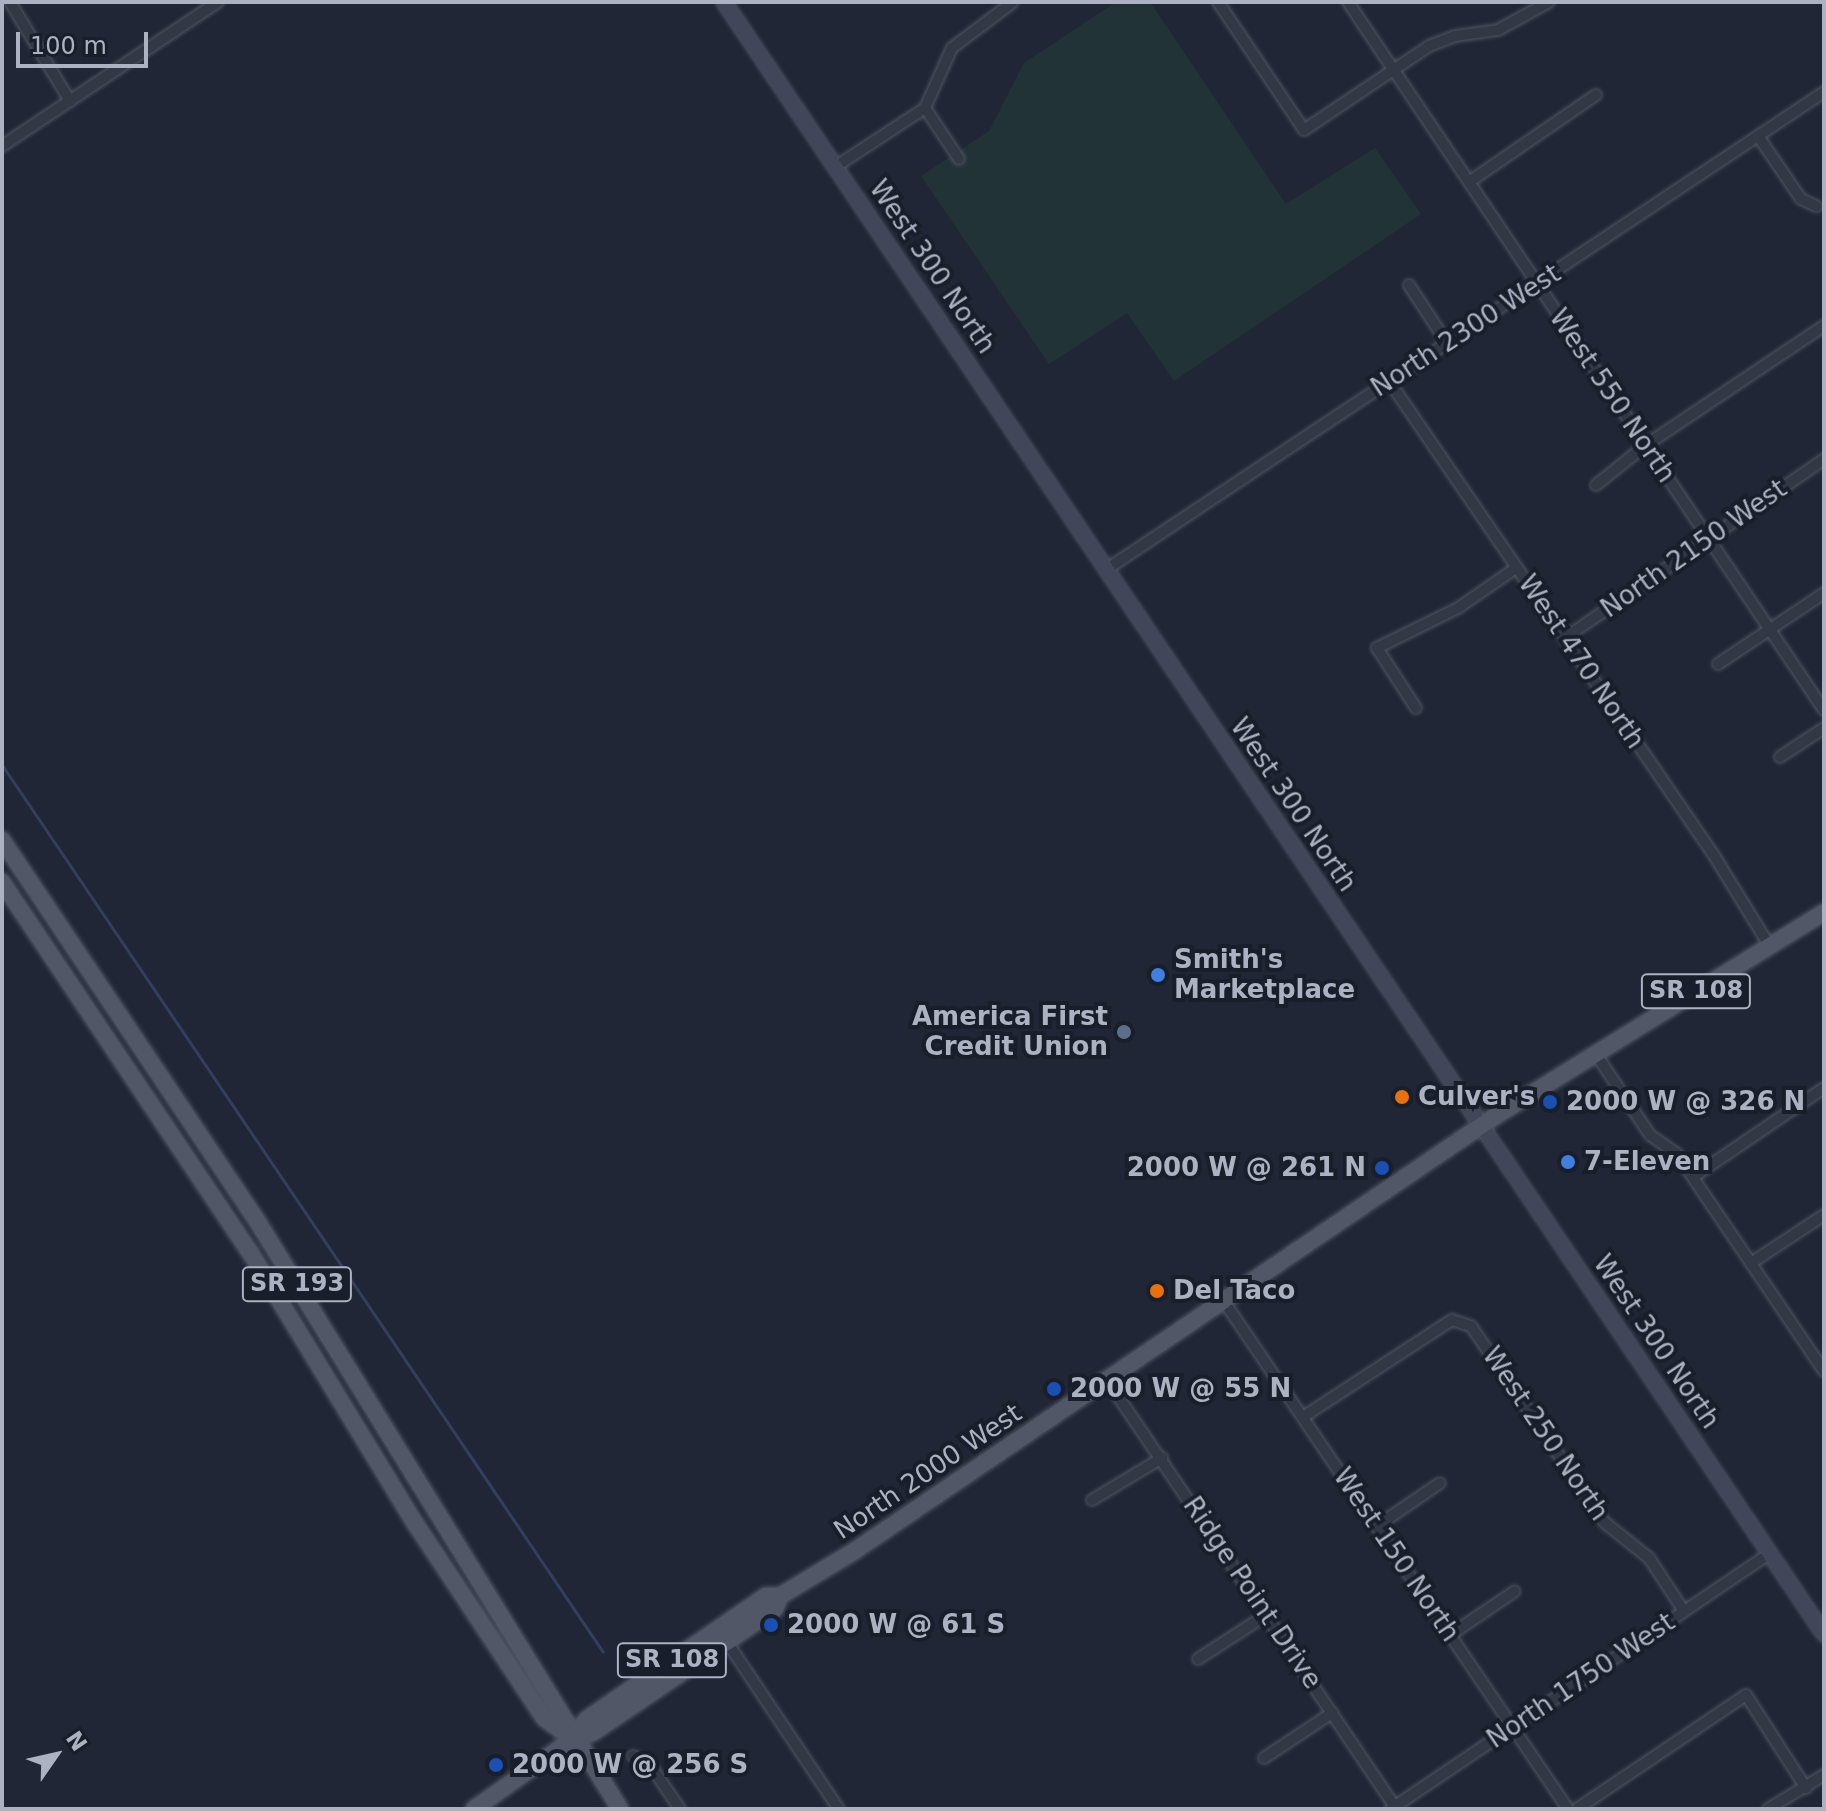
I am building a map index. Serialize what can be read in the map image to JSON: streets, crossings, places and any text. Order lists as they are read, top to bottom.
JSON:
{
  "streets": {
    "main road": [
      "West 300 North",
      "SR 108",
      "SR 193",
      "North 2000 West"
    ],
    "street": [
      "North 2300 West",
      "West 550 North",
      "North 2150 West",
      "West 470 North",
      "West 250 North",
      "West 150 North",
      "Ridge Point Drive",
      "North 1750 West"
    ]
  },
  "crossings": [
    ["West 300 North", "North 2300 West"],
    ["West 300 North", "North 2000 West"],
    ["West 300 North", "North 1750 West"],
    ["North 2300 West", "West 550 North"],
    ["North 2300 West", "West 470 North"],
    ["West 550 North", "North 2150 West"],
    ["North 2150 West", "West 470 North"],
    ["West 470 North", "North 2000 West"],
    ["SR 193", "North 2000 West"],
    ["West 250 North", "West 150 North"],
    ["West 250 North", "North 1750 West"],
    ["North 2000 West", "West 150 North"],
    ["North 2000 West", "Ridge Point Drive"],
    ["West 150 North", "North 1750 West"],
    ["Ridge Point Drive", "North 1750 West"]
  ],
  "places": [
    "Smith's Marketplace",
    "America First Credit Union",
    "Culver's",
    "2000 W @ 326 N",
    "7-Eleven",
    "2000 W @ 261 N",
    "Del Taco",
    "2000 W @ 55 N",
    "2000 W @ 61 S",
    "2000 W @ 256 S"
  ],
  "scale_bar": "100 m",
  "north": "top right"
}
